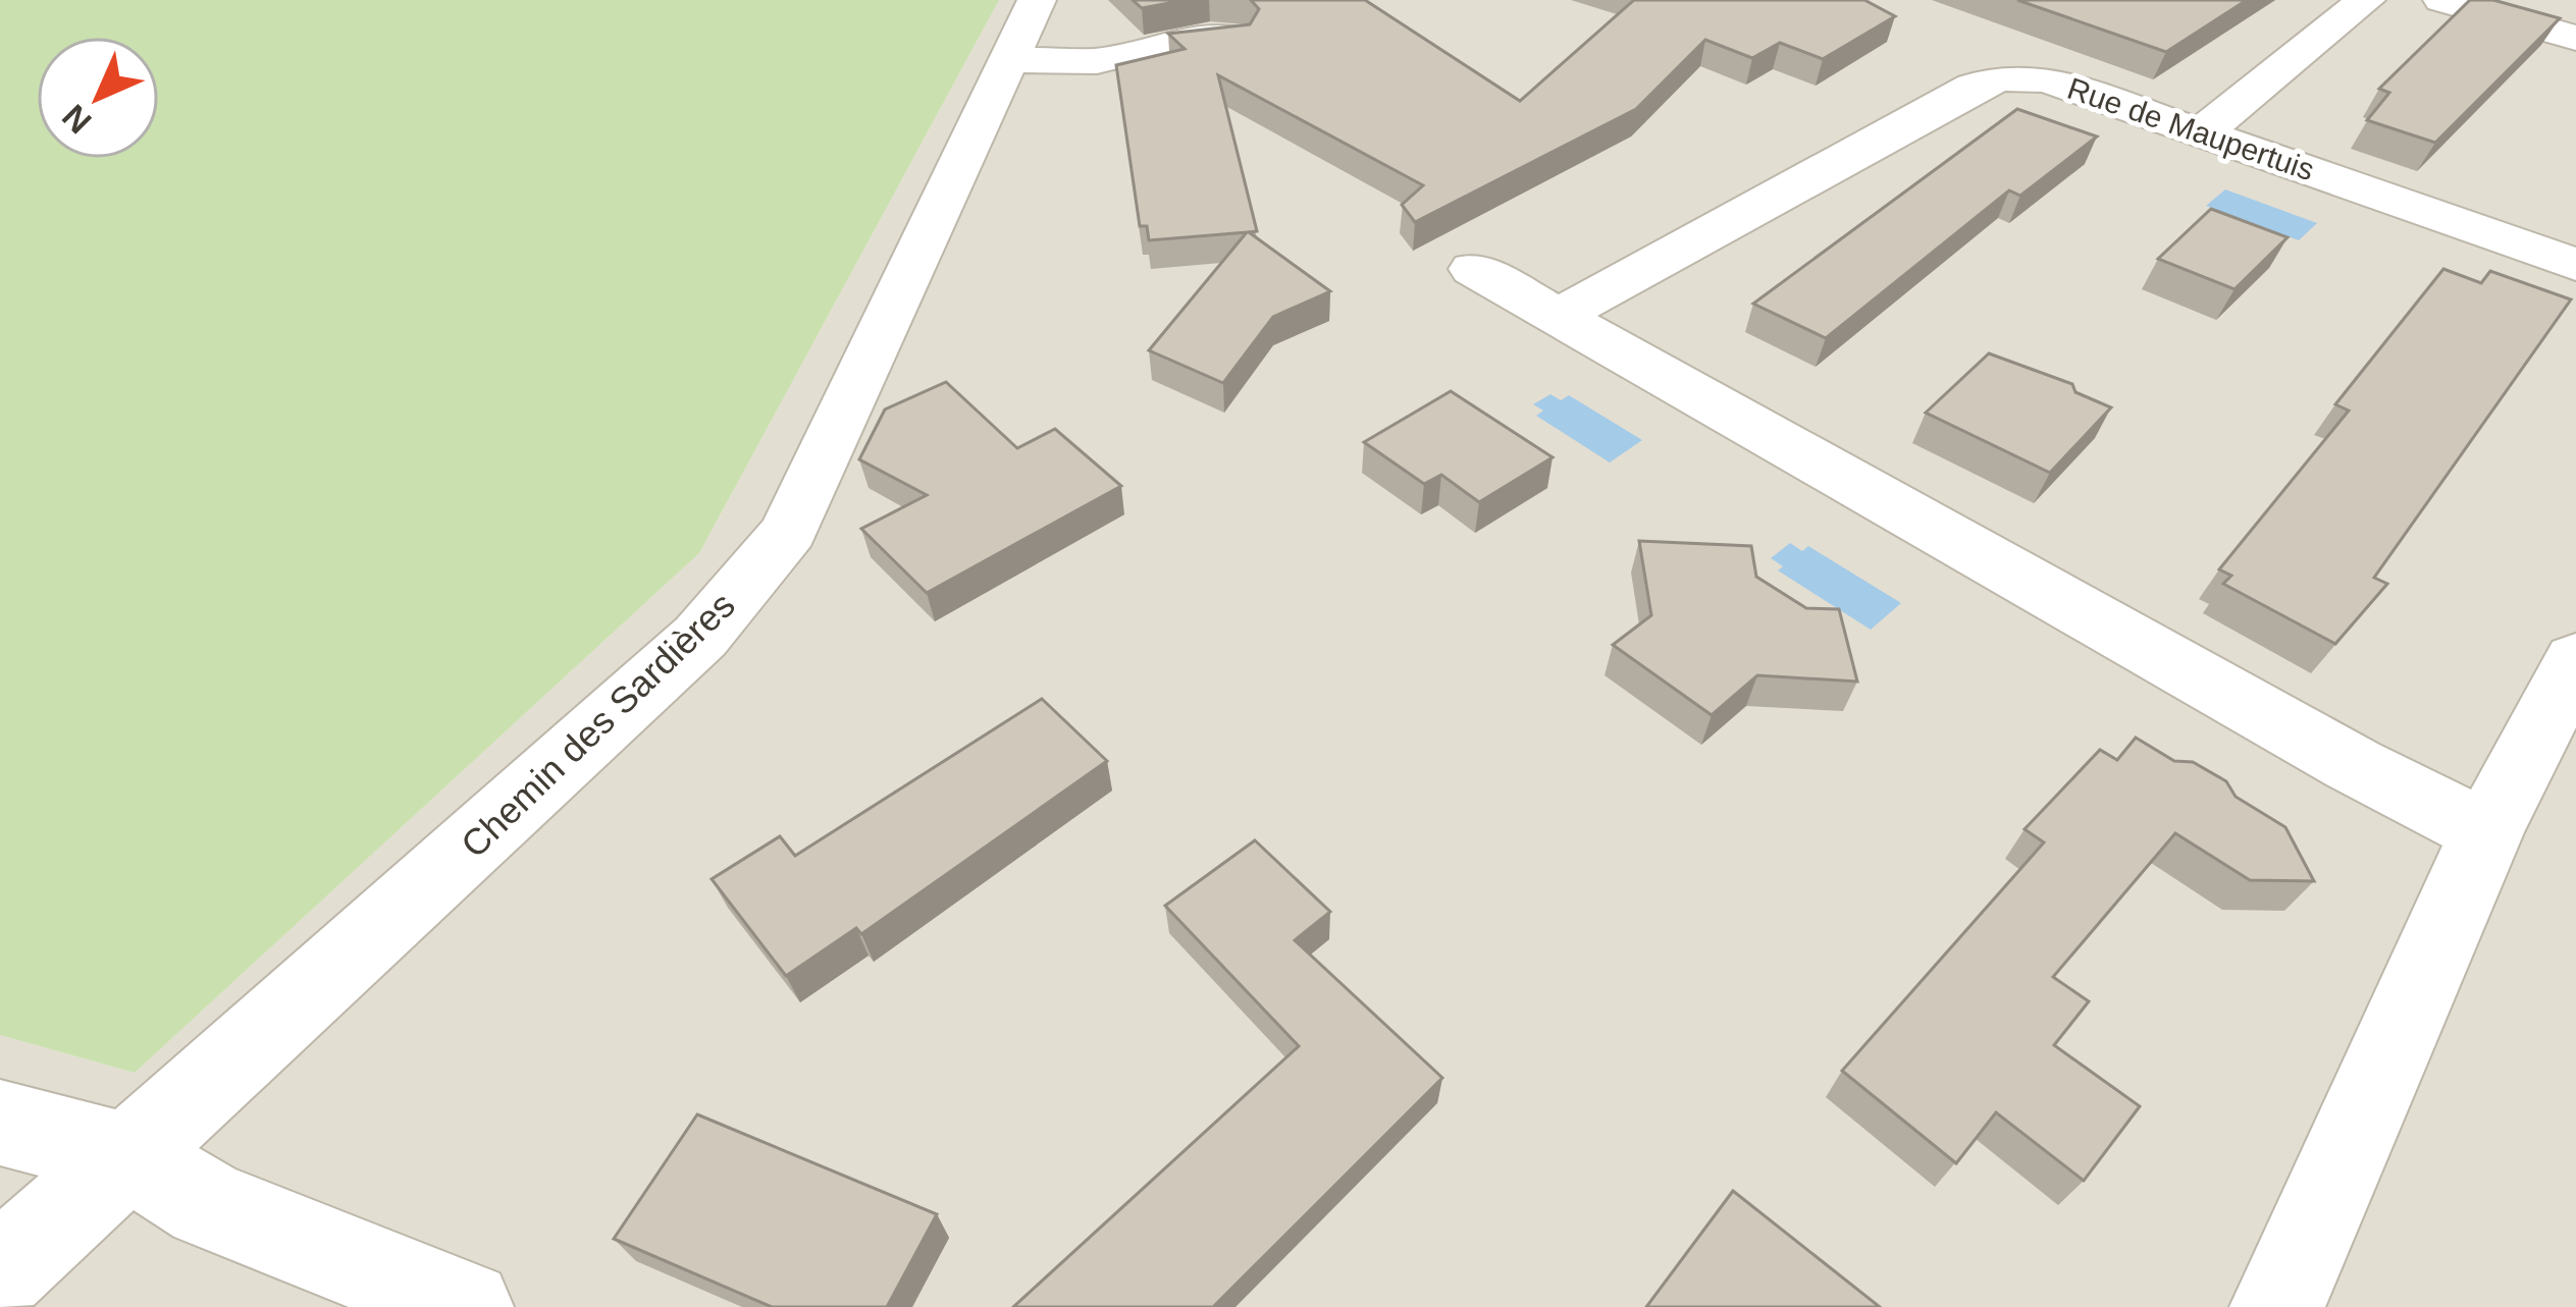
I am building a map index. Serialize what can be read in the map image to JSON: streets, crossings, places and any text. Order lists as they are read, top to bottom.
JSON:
{
  "streets": {
    "street": ["Rue de Maupertuis", "Chemin des Sardières"]
  },
  "north": "bottom left"
}
